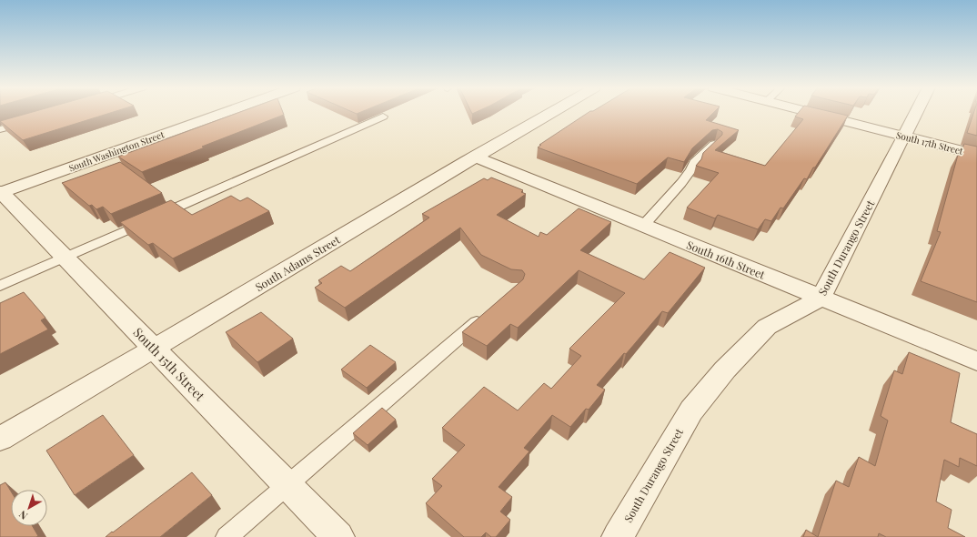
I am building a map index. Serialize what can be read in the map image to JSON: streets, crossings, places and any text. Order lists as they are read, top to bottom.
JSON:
{
  "streets": {
    "street": [
      "South 17th Street",
      "South Washington Street",
      "South Durango Street",
      "South 16th Street",
      "South Adams Street",
      "South 15th Street"
    ]
  },
  "crossings": [
    ["South 17th Street", "South Durango Street"],
    ["South Washington Street", "South 15th Street"],
    ["South Durango Street", "South 16th Street"],
    ["South 16th Street", "South Adams Street"],
    ["South Adams Street", "South 15th Street"]
  ],
  "north": "bottom left"
}
